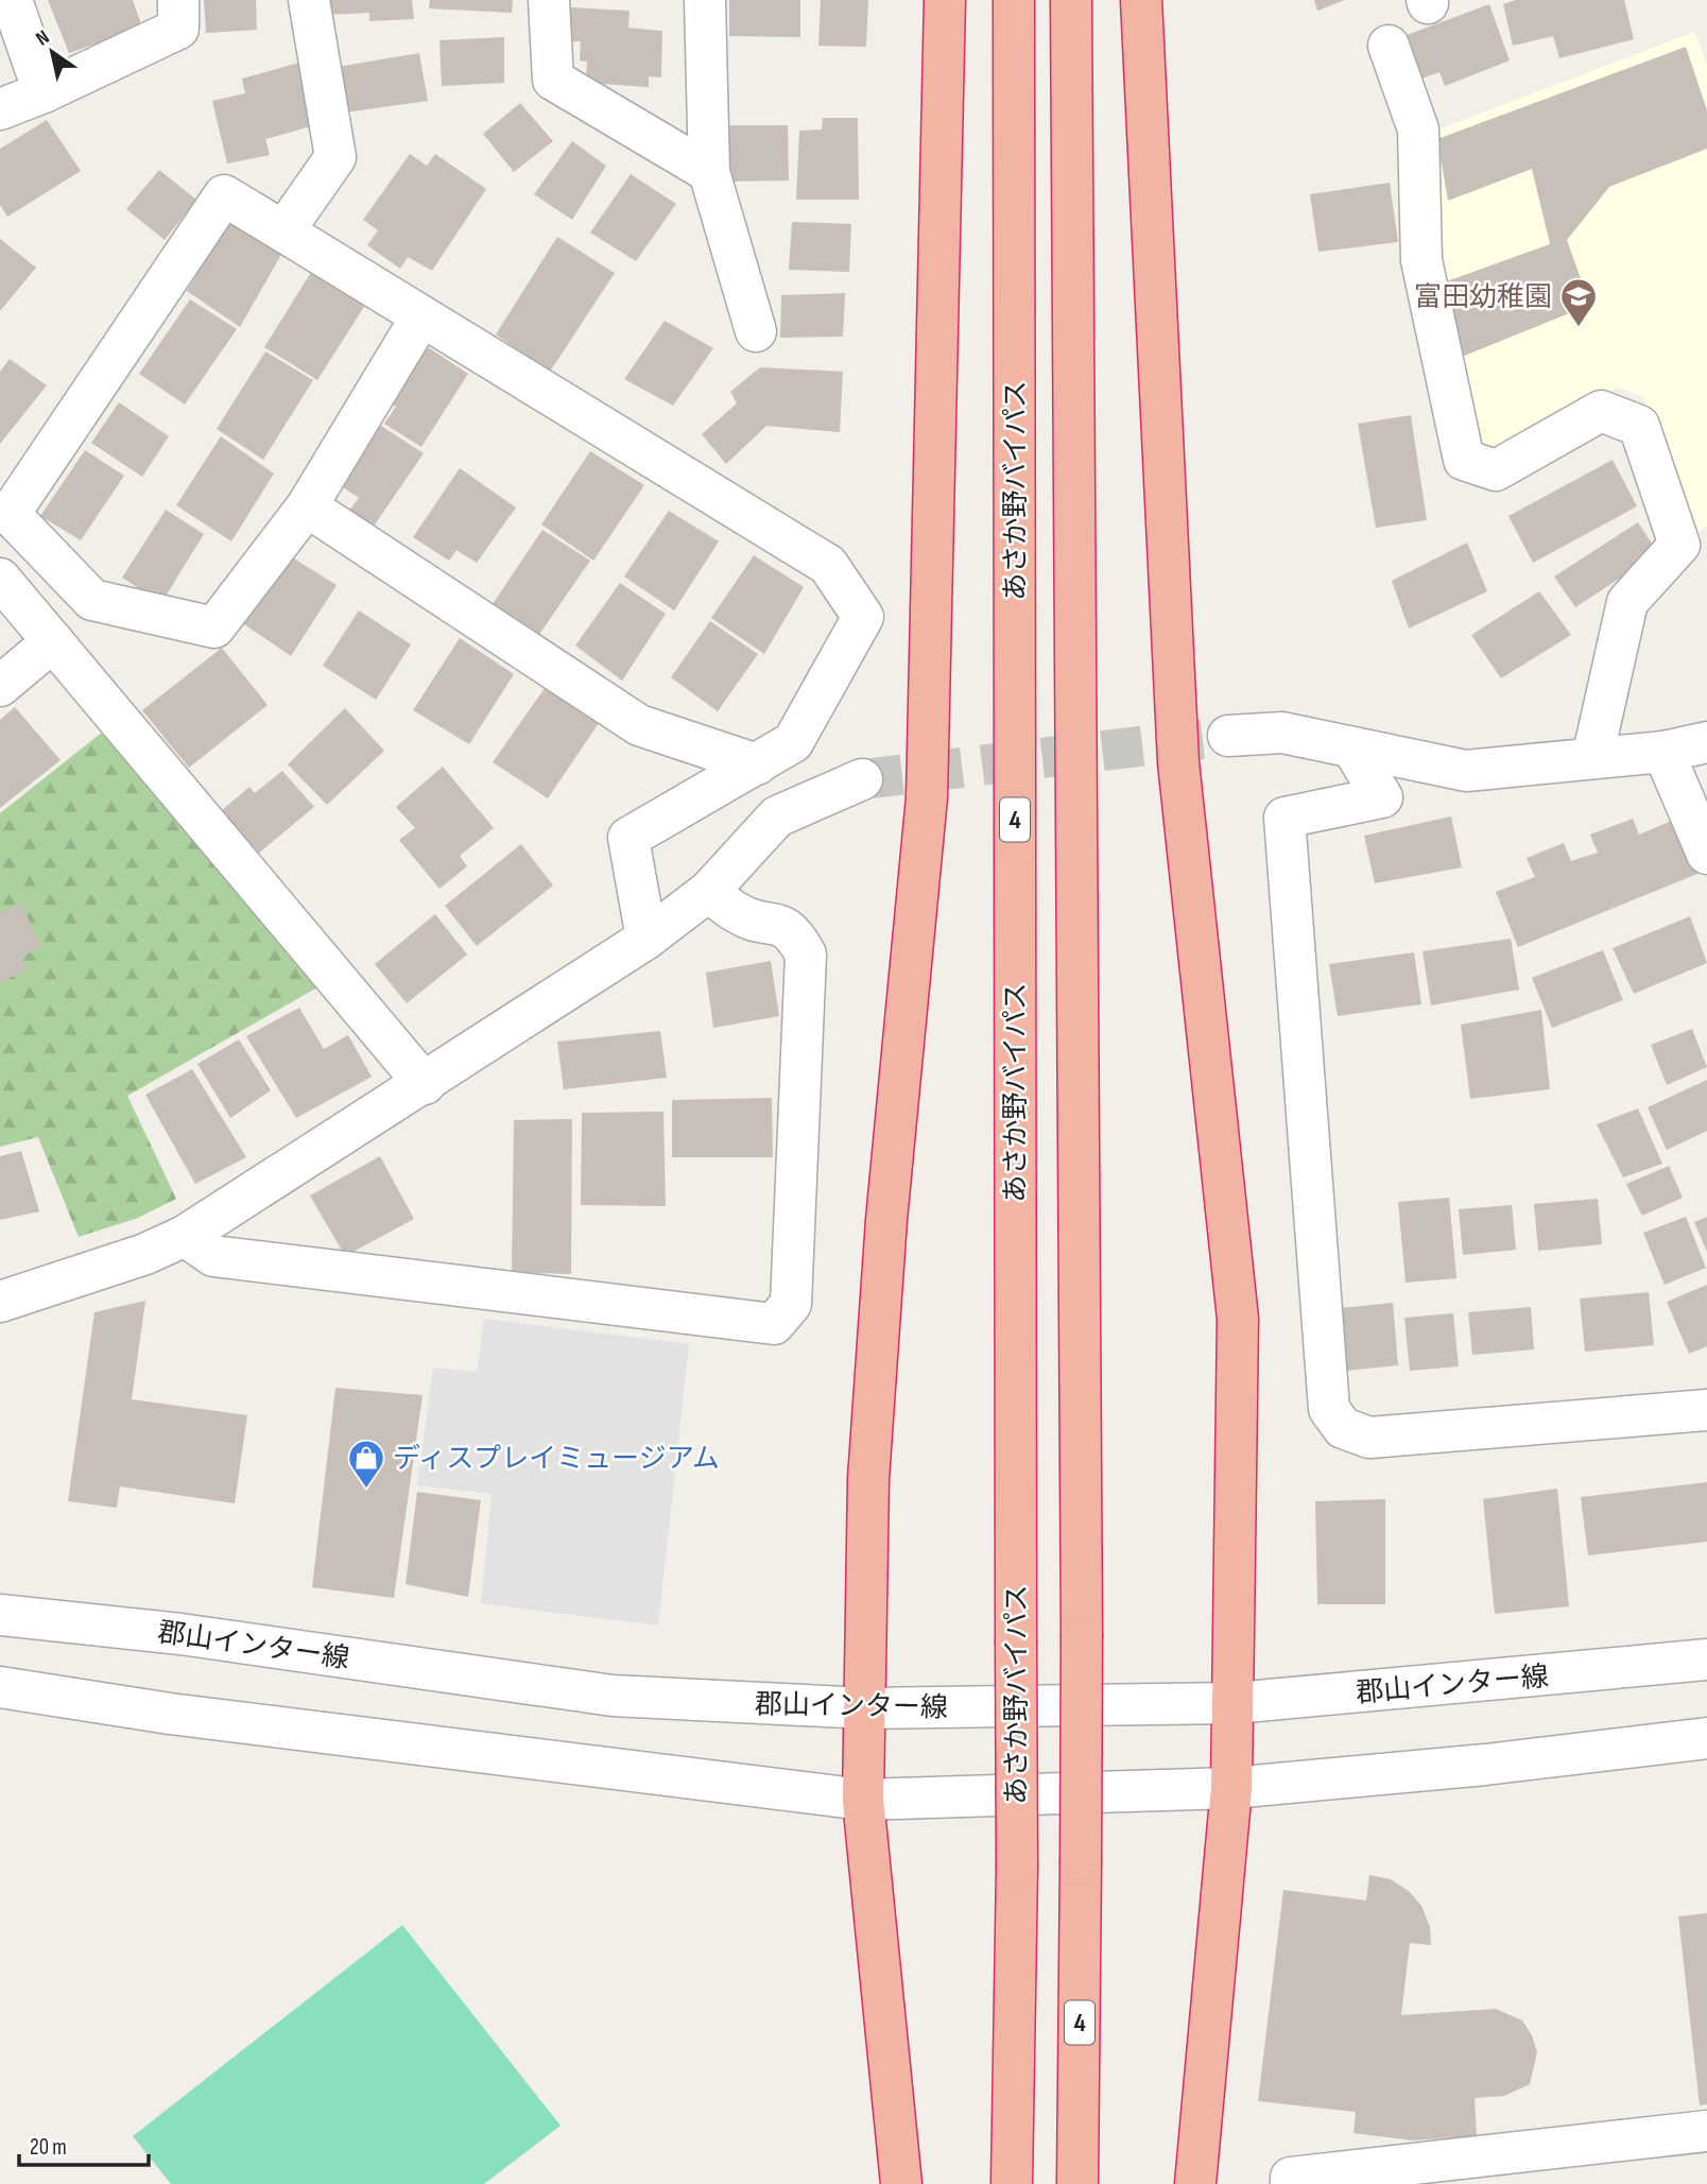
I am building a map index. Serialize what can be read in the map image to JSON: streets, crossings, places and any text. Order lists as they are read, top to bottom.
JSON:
{
  "streets": {
    "highway": ["あさか野バイパス", "4"],
    "street": ["郡山インター線"]
  },
  "places": {
    "school or university": ["富田幼稚園"],
    "shop": ["ディスプレイミュージアム"]
  },
  "scale_bar": "20 m",
  "north": "top left"
}
